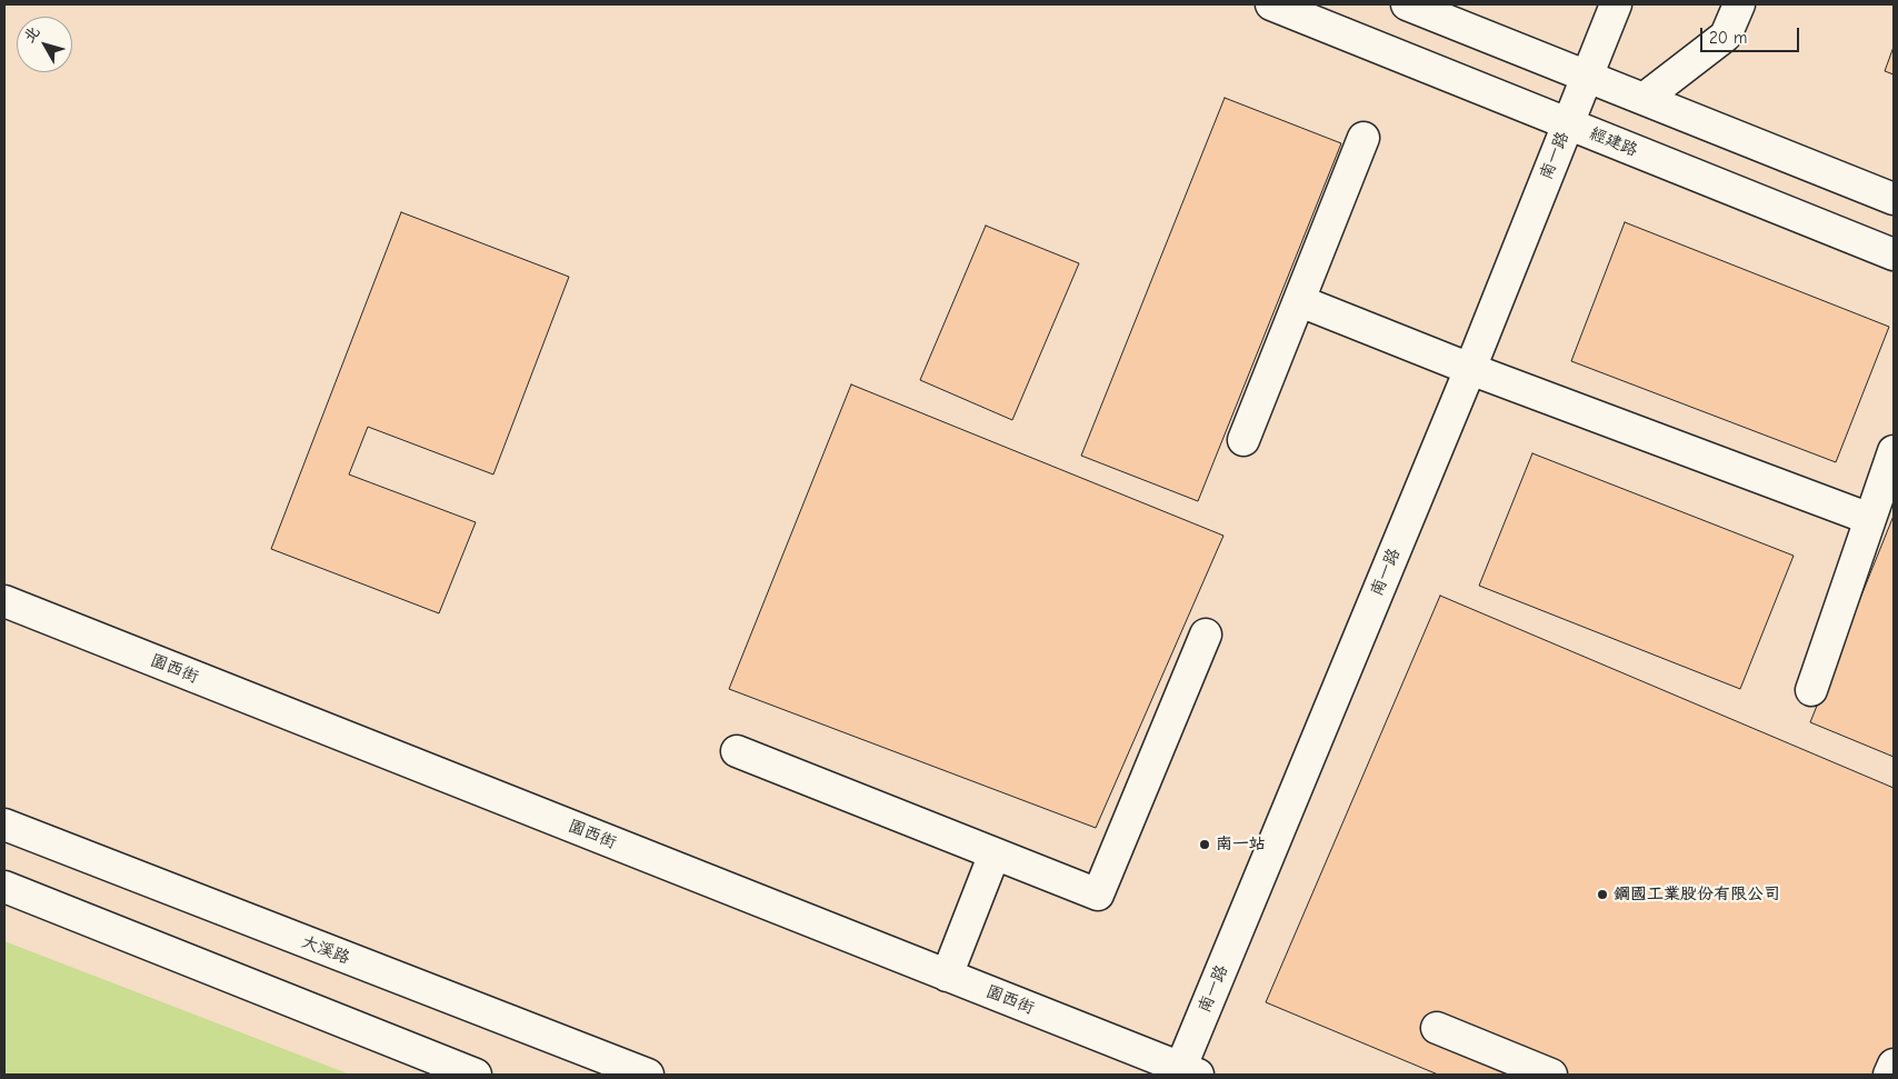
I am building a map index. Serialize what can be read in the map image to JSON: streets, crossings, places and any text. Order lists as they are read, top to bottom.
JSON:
{
  "streets": {
    "street": [
      "經建路",
      "南一路",
      "園西街",
      "大溪路"
    ]
  },
  "crossings": [
    ["經建路", "南一路"],
    ["南一路", "園西街"]
  ],
  "places": ["南一站", "鋼國工業股份有限公司"],
  "scale_bar": "20 m",
  "north": "top left"
}
